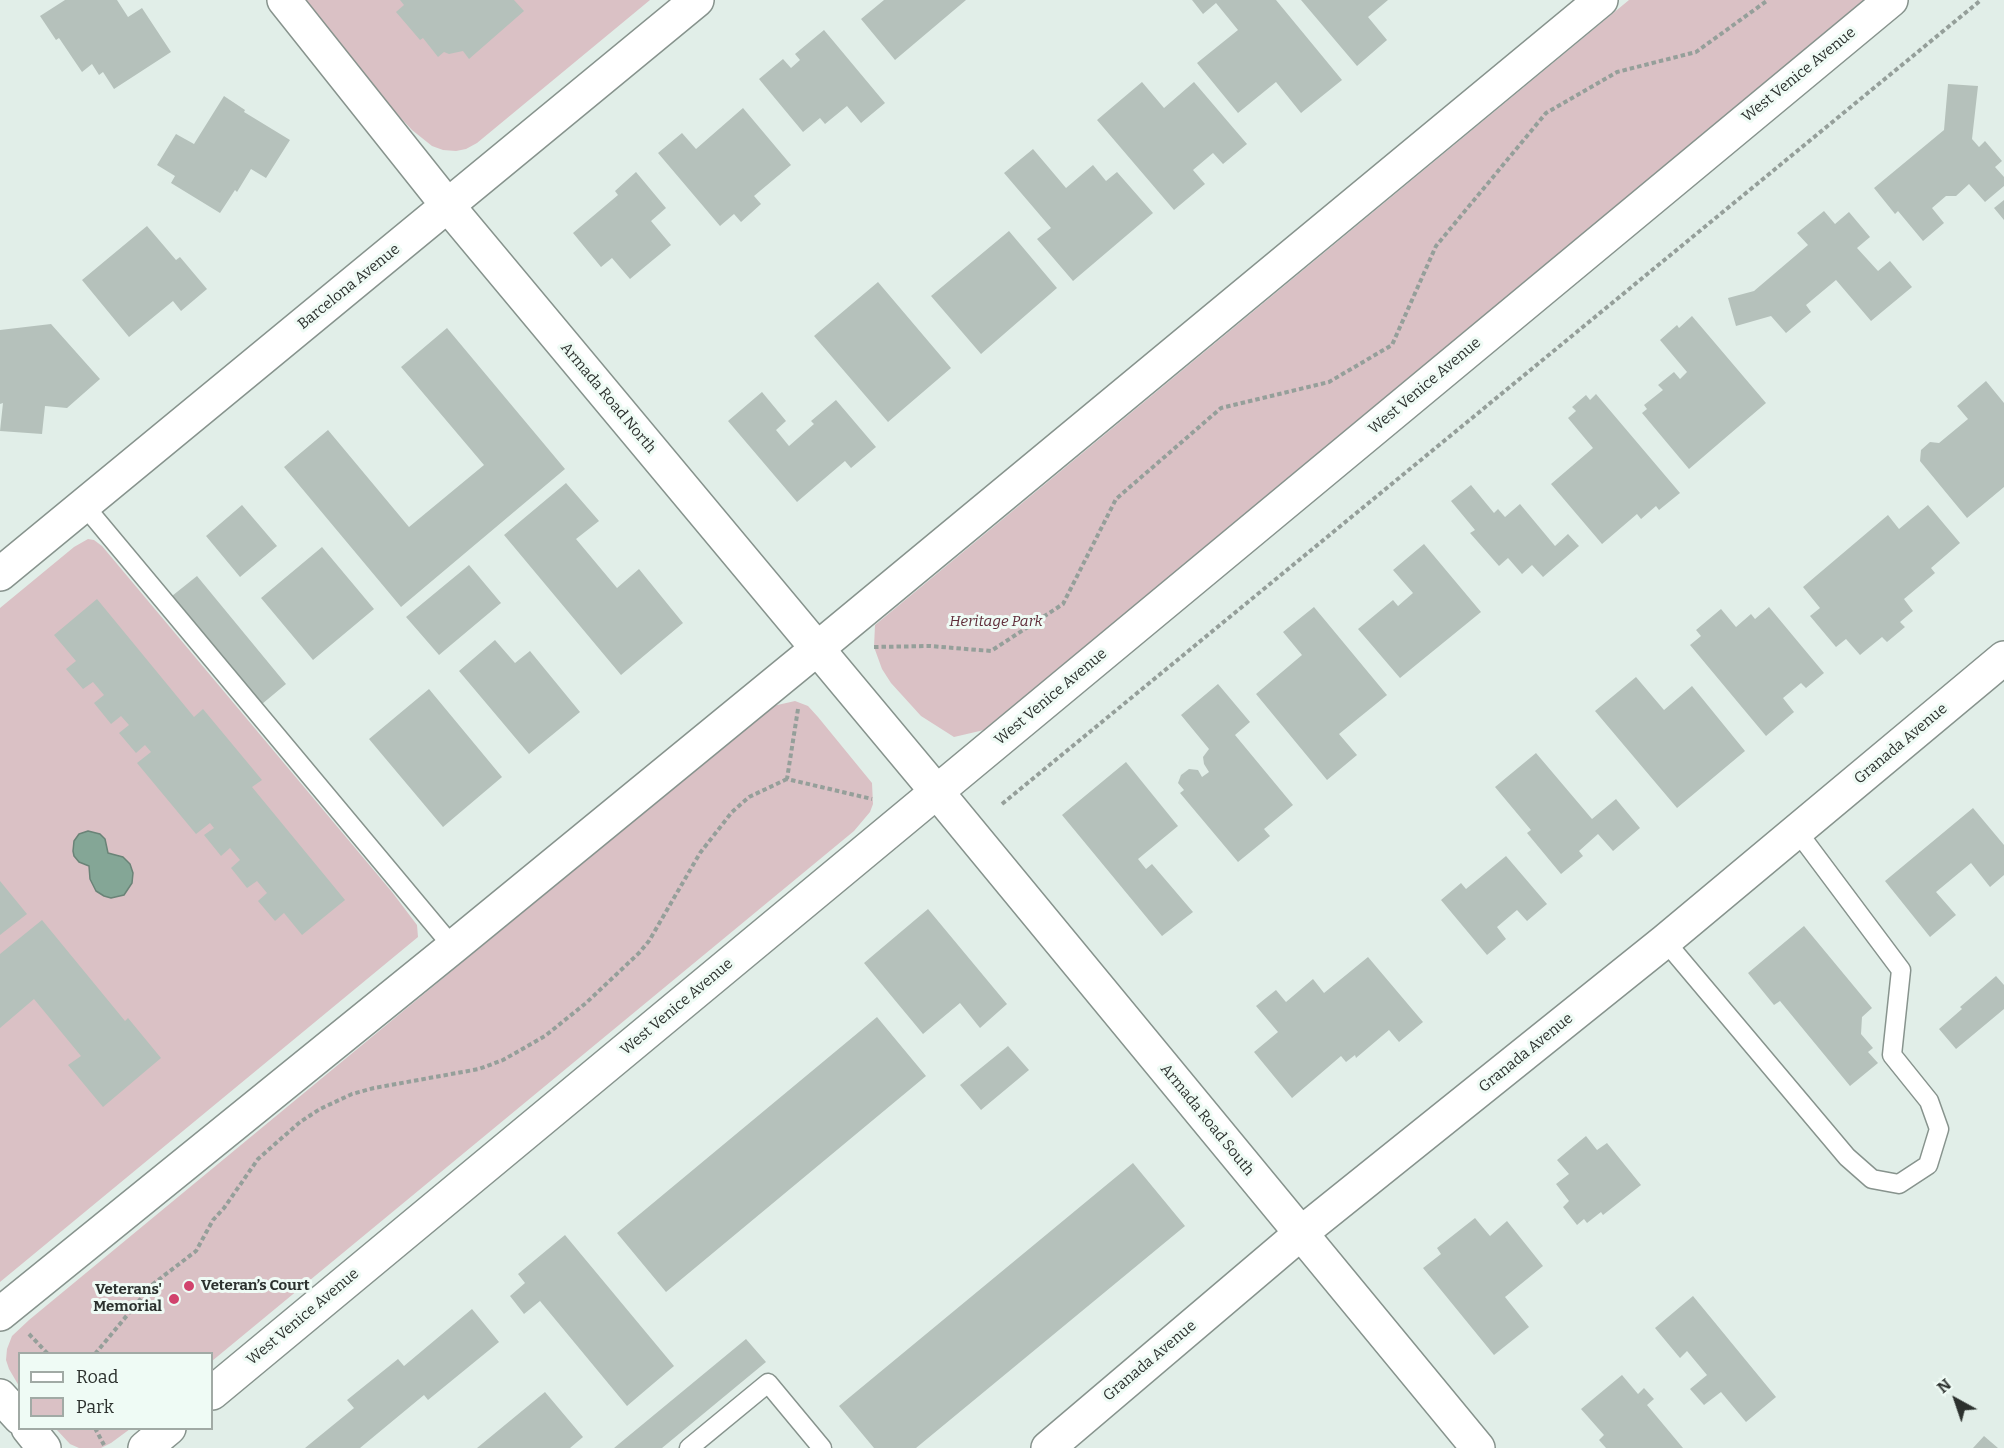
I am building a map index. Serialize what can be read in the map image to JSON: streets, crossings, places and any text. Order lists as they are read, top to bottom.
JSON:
{
  "streets": {
    "street": [
      "West Venice Avenue",
      "Barcelona Avenue",
      "Armada Road North",
      "Granada Avenue",
      "Armada Road South"
    ]
  },
  "crossings": [
    ["West Venice Avenue", "Armada Road North"],
    ["West Venice Avenue", "Armada Road South"],
    ["Barcelona Avenue", "Armada Road North"],
    ["Armada Road North", "Armada Road South"],
    ["Granada Avenue", "Armada Road South"]
  ],
  "parks": ["Heritage Park"],
  "places": ["Veteran’s Court", "Veterans' Memorial"],
  "legend": ["Road", "Park"],
  "north": "top left"
}
